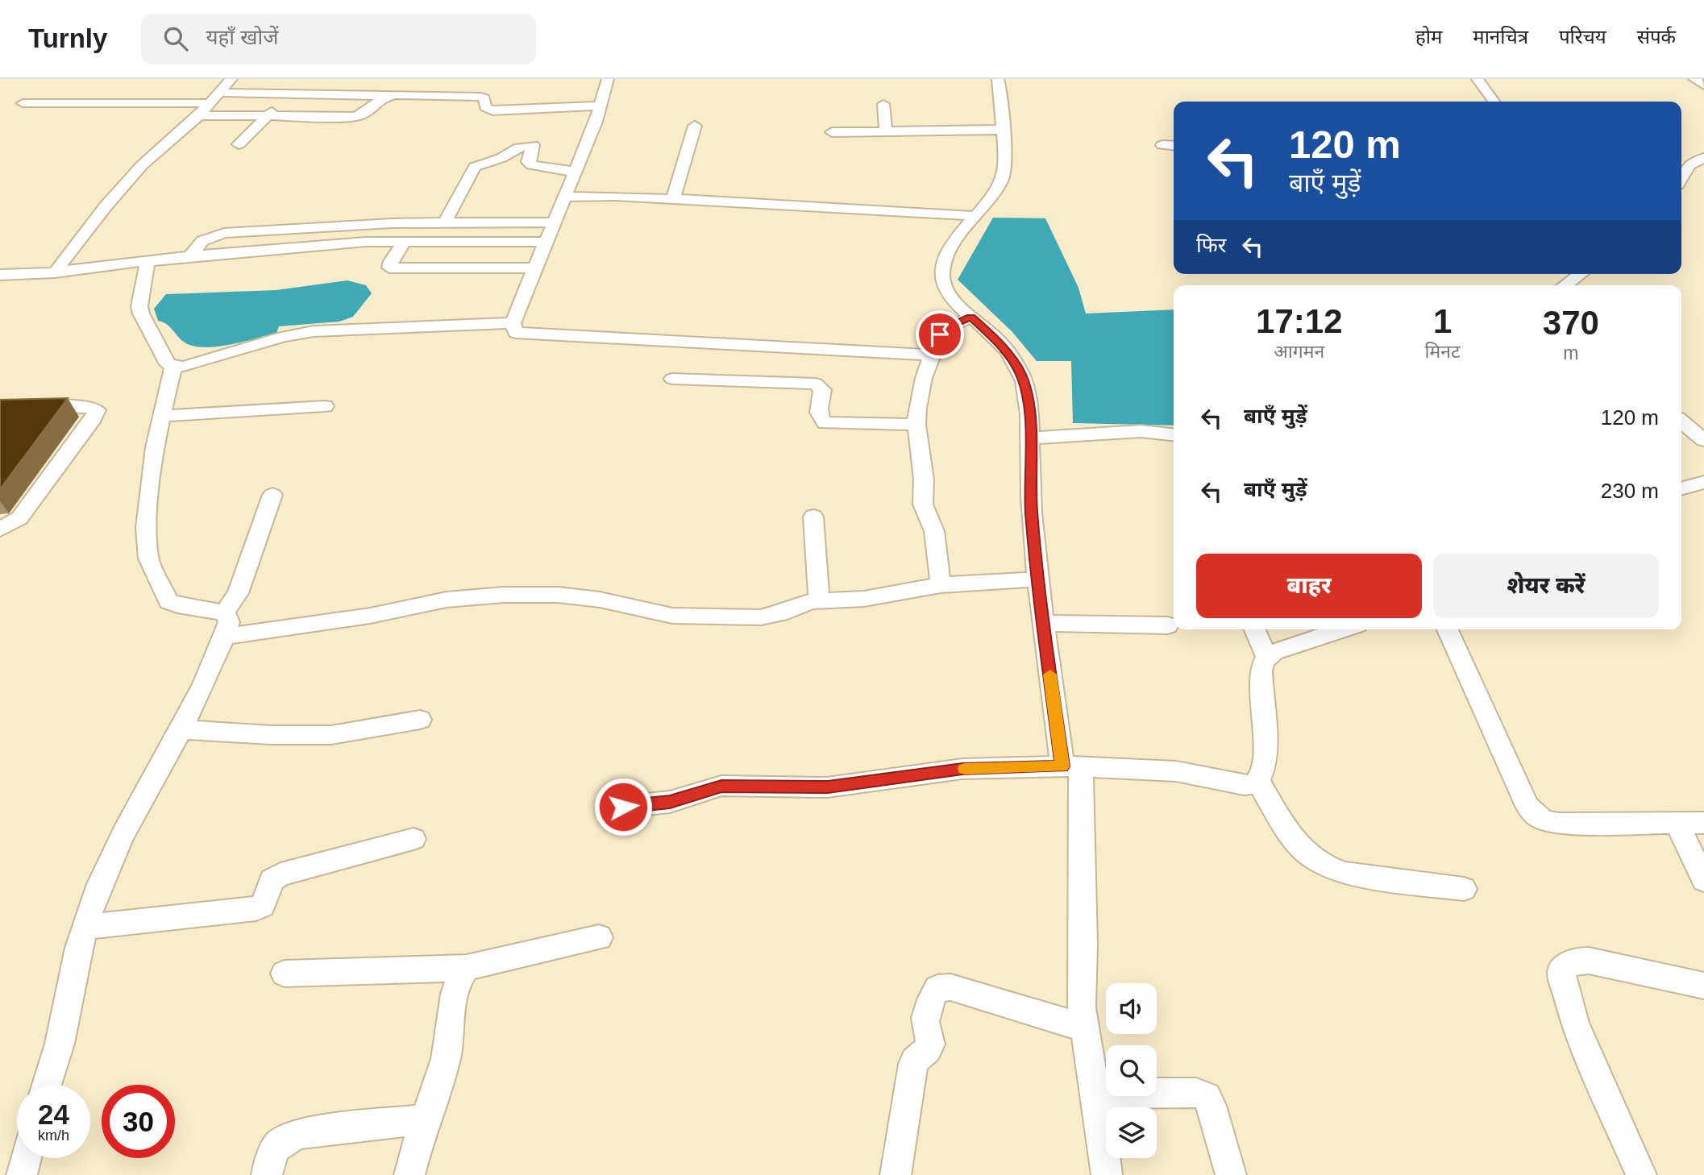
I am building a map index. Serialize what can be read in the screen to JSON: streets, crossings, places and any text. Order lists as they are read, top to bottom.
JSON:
{
  "page": {
    "header": "Turnly",
    "search": "यहाँ खोजें",
    "nav": [
      "होम",
      "मानचित्र",
      "परिचय",
      "संपर्क"
    ],
    "turn": ["120 m", "बाएँ मुड़ें"],
    "then": "फिर",
    "eta": [
      "17:12",
      "आगमन",
      "1",
      "मिनट",
      "370",
      "m"
    ],
    "list": [
      {
        "name": "बाएँ मुड़ें",
        "value": "120 m"
      },
      {
        "name": "बाएँ मुड़ें",
        "value": "230 m"
      }
    ],
    "buttons": ["बाहर", "शेयर करें"],
    "speed": "24 km/h",
    "limit": "30"
  }
}
